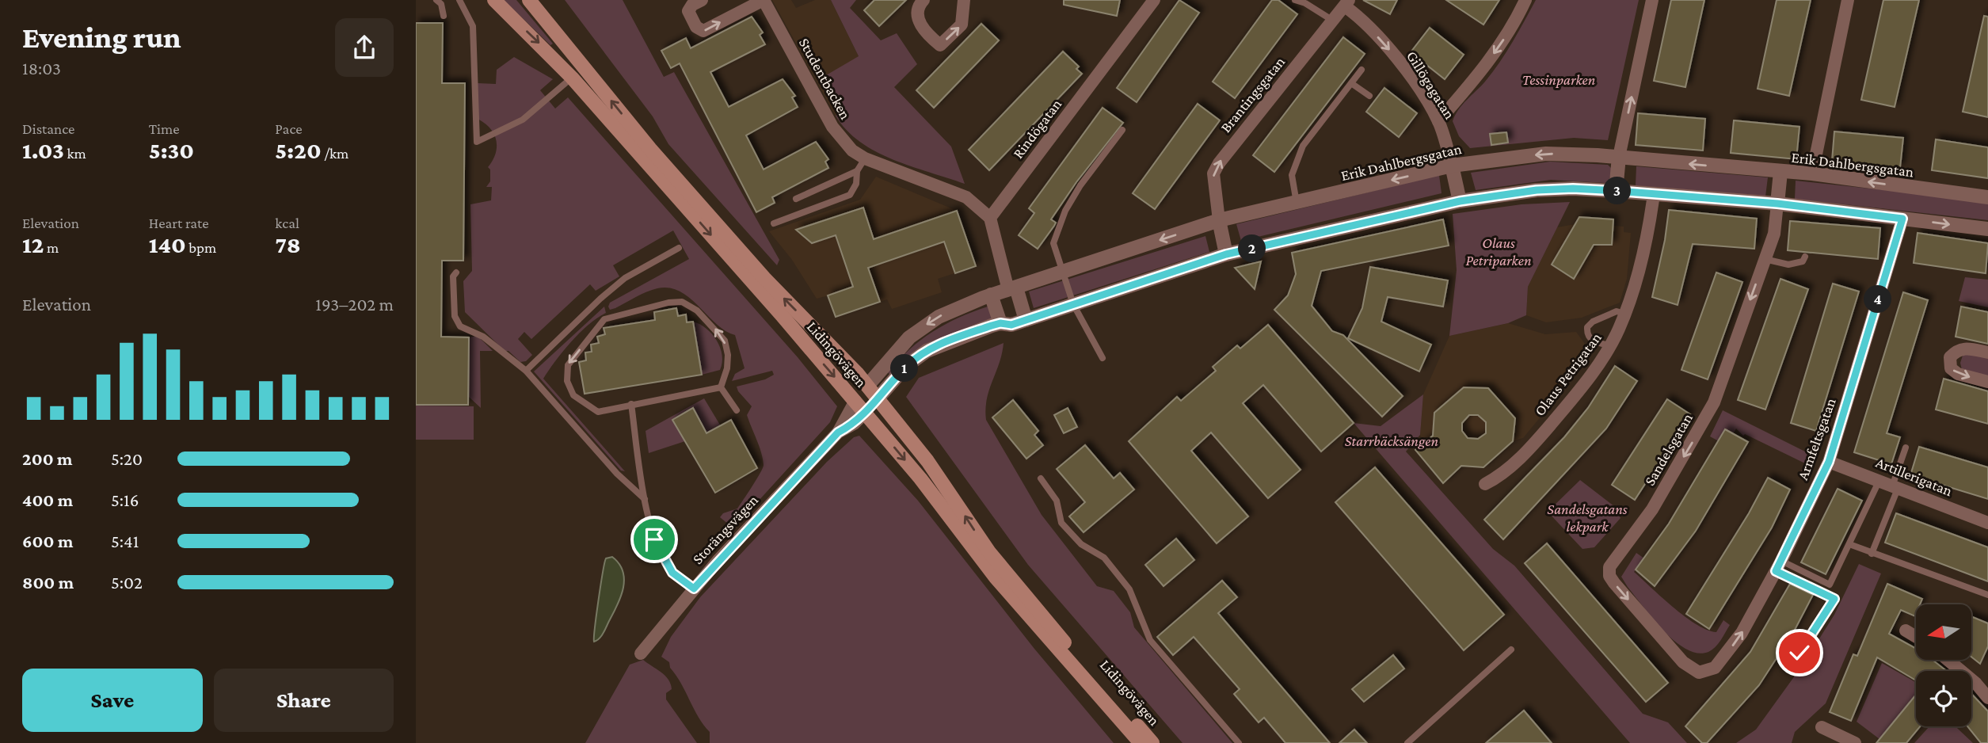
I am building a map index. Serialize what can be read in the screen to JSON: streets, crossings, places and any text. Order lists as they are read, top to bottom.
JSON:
{
  "streets": {
    "main road": ["Lidingövägen"],
    "street": [
      "Studentbacken",
      "Gillögagatan",
      "Brantingsgatan",
      "Rindögatan",
      "Erik Dahlbergsgatan",
      "Olaus Petrigatan",
      "Armfeltsgatan",
      "Sandelsgatan",
      "Artillerigatan",
      "Storängsvägen"
    ]
  },
  "crossings": [
    ["Studentbacken", "Rindögatan"],
    ["Gillögagatan", "Brantingsgatan"],
    ["Gillögagatan", "Erik Dahlbergsgatan"],
    ["Brantingsgatan", "Erik Dahlbergsgatan"],
    ["Erik Dahlbergsgatan", "Lidingövägen"],
    ["Lidingövägen", "Storängsvägen"],
    ["Armfeltsgatan", "Sandelsgatan"],
    ["Armfeltsgatan", "Artillerigatan"]
  ],
  "one_way": ["Gillögagatan", "Brantingsgatan", "Sandelsgatan"],
  "parks": [
    "Tessinparken",
    "Olaus Petriparken",
    "Starrbäcksängen",
    "Sandelsgatans lekpark"
  ],
  "north": "left",
  "page": {
    "heading": ["Evening run", "18:03"],
    "stats": [
      ["Distance", "1.03 km"],
      ["Time", "5:30"],
      ["Pace", "5:20 /km"],
      ["Elevation", "12 m"],
      ["Heart rate", "140 bpm"],
      ["kcal", "78"]
    ],
    "pins": [
      "3",
      "2",
      "4",
      "1"
    ],
    "chart": ["Elevation", "193–202 m"],
    "list": [
      {
        "name": "200 m",
        "note": "5:20"
      },
      {
        "name": "400 m",
        "note": "5:16"
      },
      {
        "name": "600 m",
        "note": "5:41"
      },
      {
        "name": "800 m",
        "note": "5:02"
      }
    ],
    "buttons": ["Save", "Share"]
  }
}
